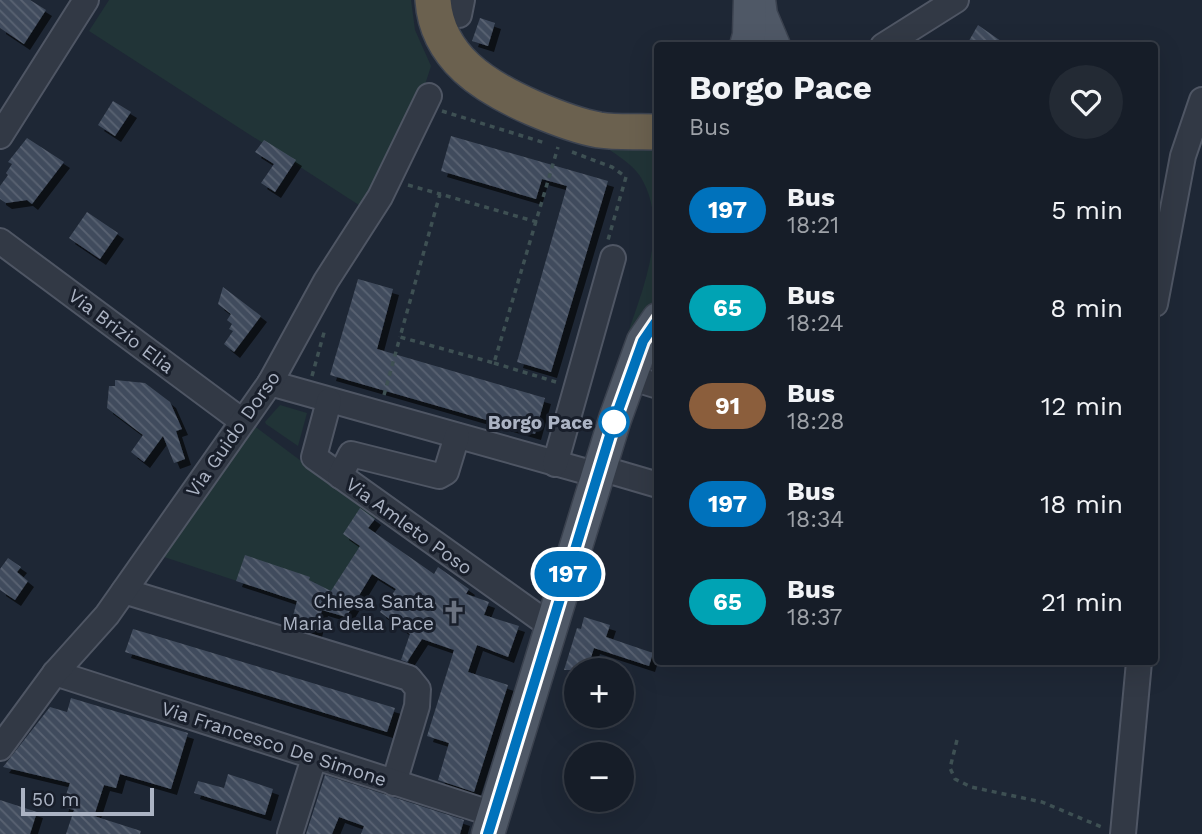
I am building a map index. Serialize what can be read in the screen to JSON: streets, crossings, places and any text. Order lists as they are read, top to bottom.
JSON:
{
  "streets": {
    "street": [
      "Via Brizio Elia",
      "Via Guido Dorso",
      "Via Amleto Poso",
      "Via Francesco De Simone"
    ]
  },
  "crossings": [
    ["Via Brizio Elia", "Via Guido Dorso"],
    ["Via Guido Dorso", "Via Francesco De Simone"]
  ],
  "places": {
    "other": ["Borgo Pace"],
    "church": ["Chiesa Santa Maria della Pace"]
  },
  "lines": ["bus line 197"],
  "scale_bar": "50 m",
  "page": {
    "on_map": "197",
    "heading": ["Borgo Pace", "Bus"],
    "list": [
      {
        "mark": "197",
        "name": "Bus",
        "note": "18:21",
        "value": "5 min"
      },
      {
        "mark": "65",
        "name": "Bus",
        "note": "18:24",
        "value": "8 min"
      },
      {
        "mark": "91",
        "name": "Bus",
        "note": "18:28",
        "value": "12 min"
      },
      {
        "mark": "197",
        "name": "Bus",
        "note": "18:34",
        "value": "18 min"
      },
      {
        "mark": "65",
        "name": "Bus",
        "note": "18:37",
        "value": "21 min"
      }
    ],
    "map_buttons": ["+", "−"],
    "scale": "50 m"
  }
}
